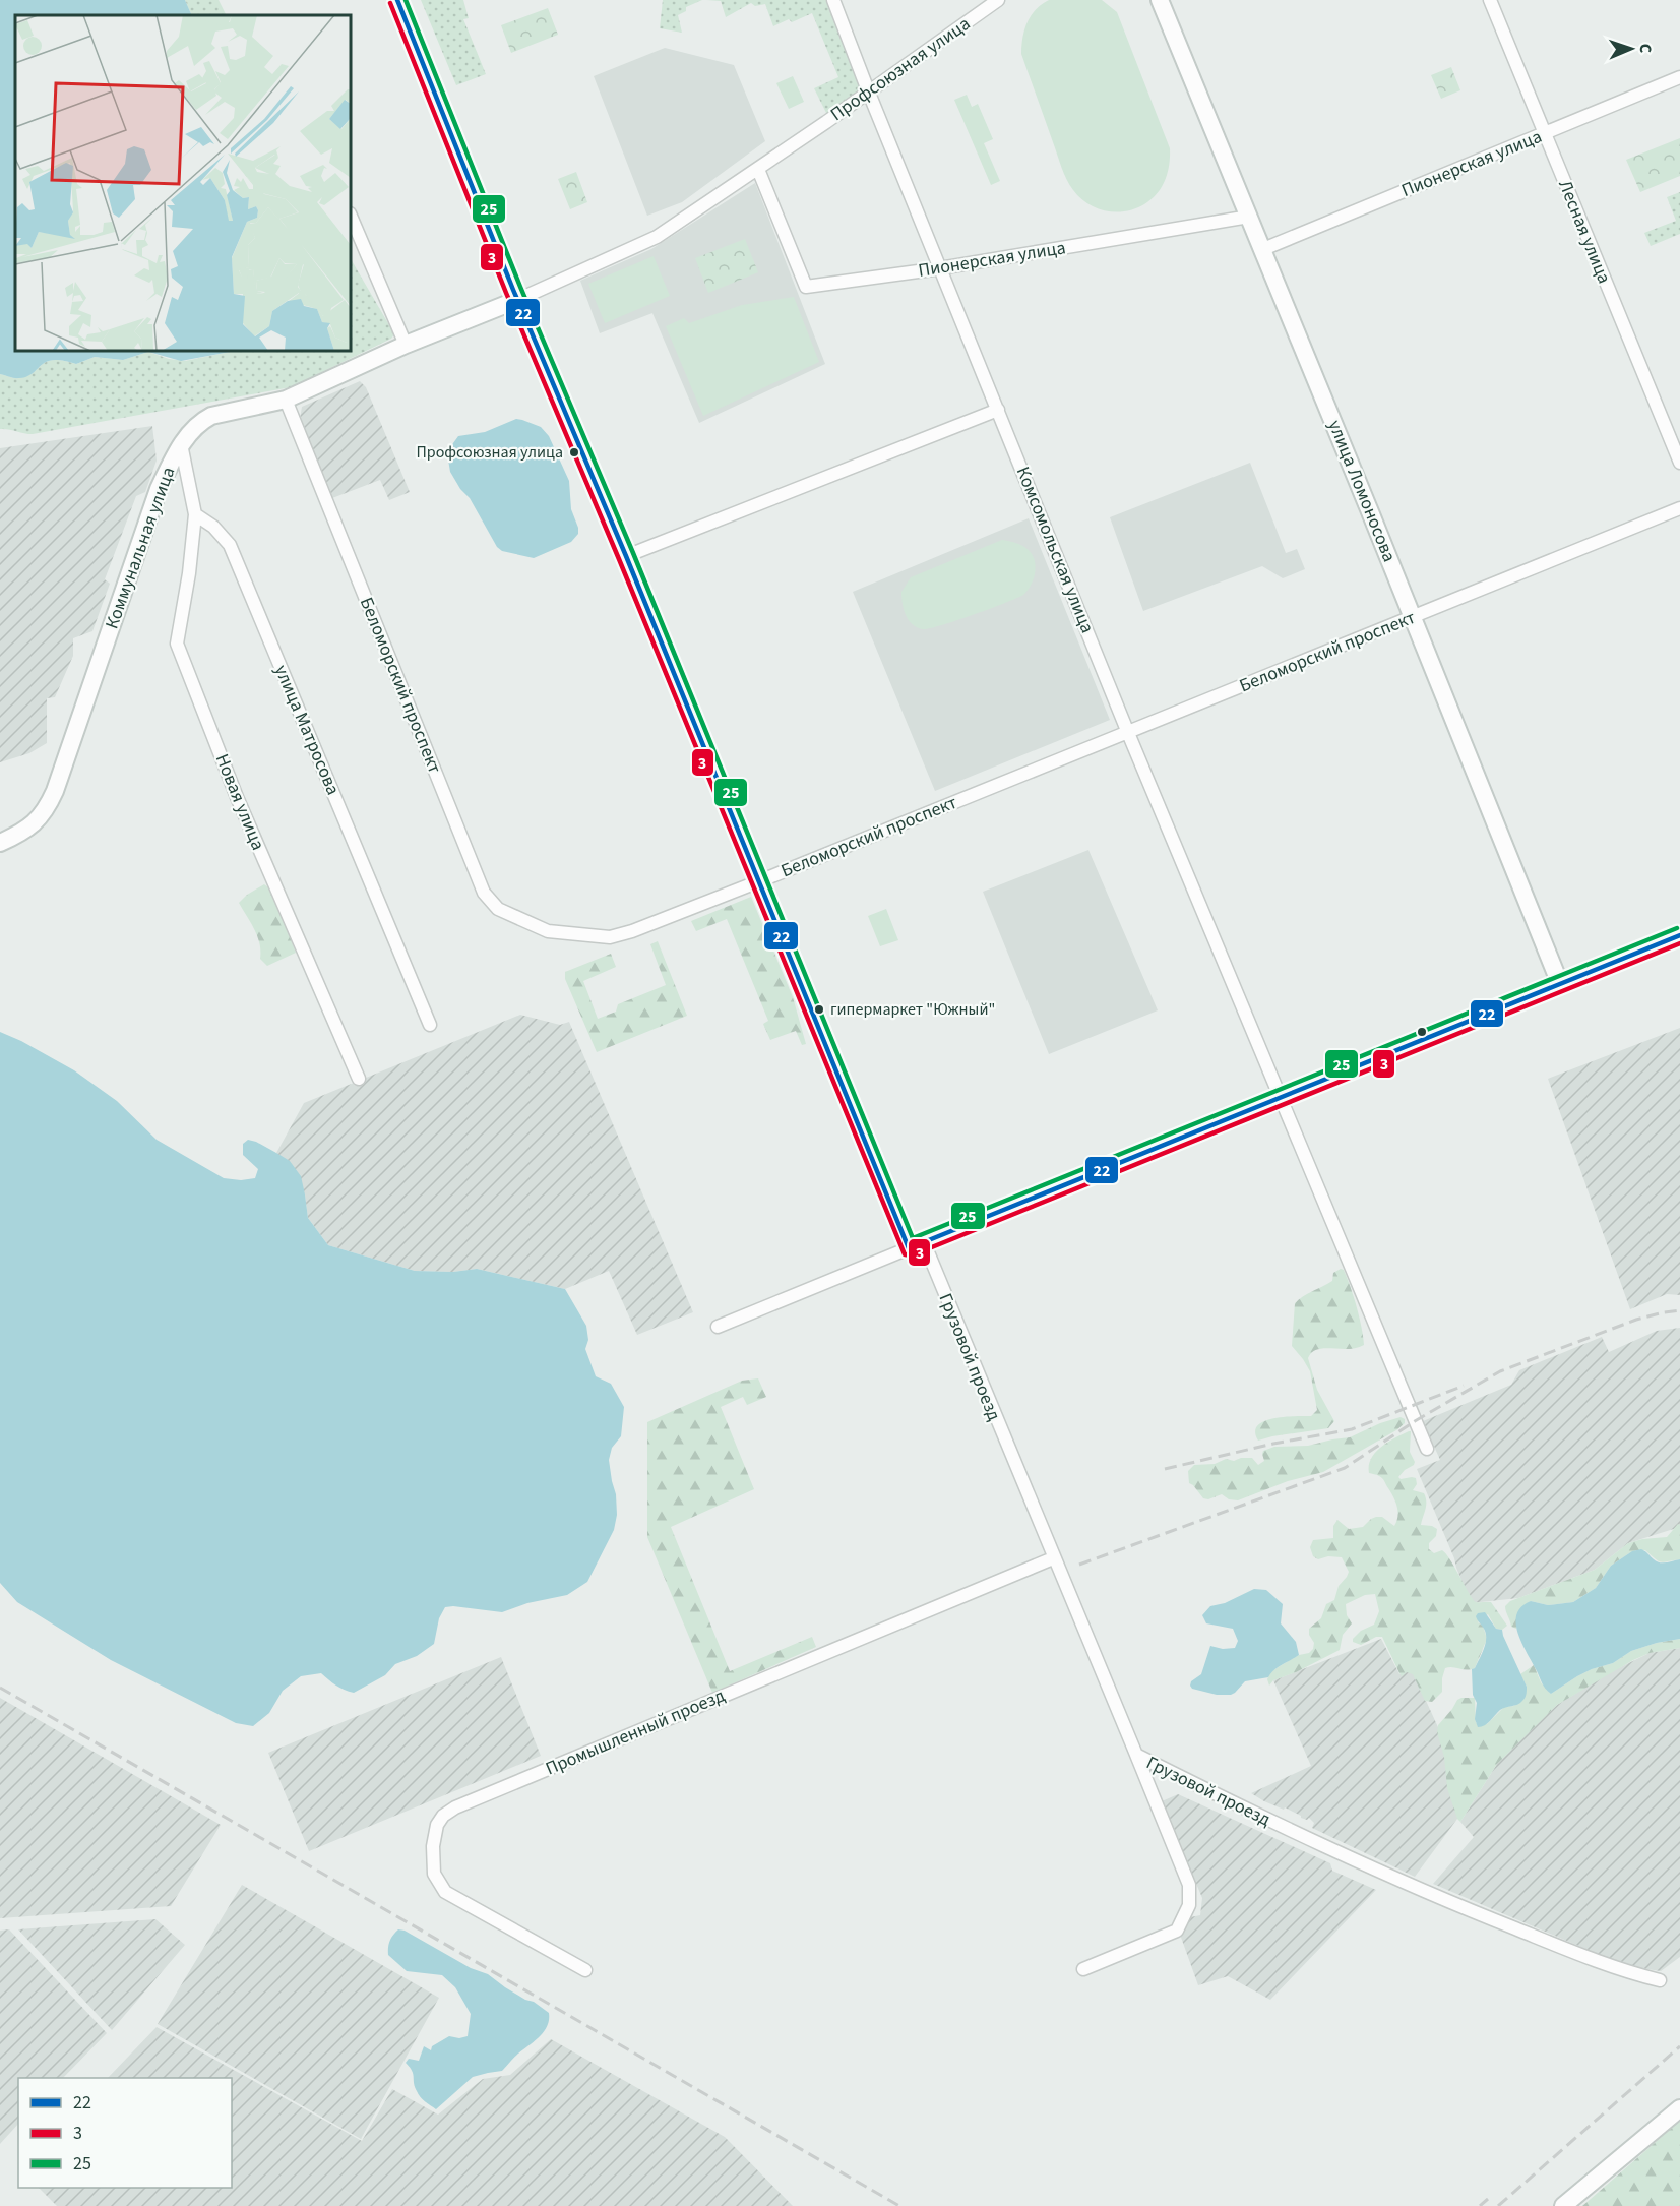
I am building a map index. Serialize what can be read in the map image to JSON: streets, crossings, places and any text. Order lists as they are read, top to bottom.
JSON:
{
  "streets": {
    "main road": ["улица Ломоносова", "Коммунальная улица"],
    "street": [
      "Профсоюзная улица",
      "Пионерская улица",
      "Лесная улица",
      "Комсомольская улица",
      "Беломорский проспект",
      "улица Матросова",
      "Новая улица",
      "Грузовой проезд",
      "Промышленный проезд"
    ]
  },
  "crossings": [
    ["Профсоюзная улица", "Коммунальная улица"],
    ["Профсоюзная улица", "Комсомольская улица"],
    ["Пионерская улица", "Лесная улица"],
    ["Пионерская улица", "улица Ломоносова"],
    ["Пионерская улица", "Комсомольская улица"],
    ["улица Ломоносова", "Беломорский проспект"],
    ["Коммунальная улица", "Беломорский проспект"],
    ["Комсомольская улица", "Беломорский проспект"],
    ["улица Матросова", "Новая улица"],
    ["Грузовой проезд", "Промышленный проезд"]
  ],
  "places": ["Профсоюзная улица", "гипермаркет \"Южный\""],
  "lines": ["transit line 22", "transit line 25", "transit line 3"],
  "legend": ["22", "3", "25"],
  "north": "right"
}
